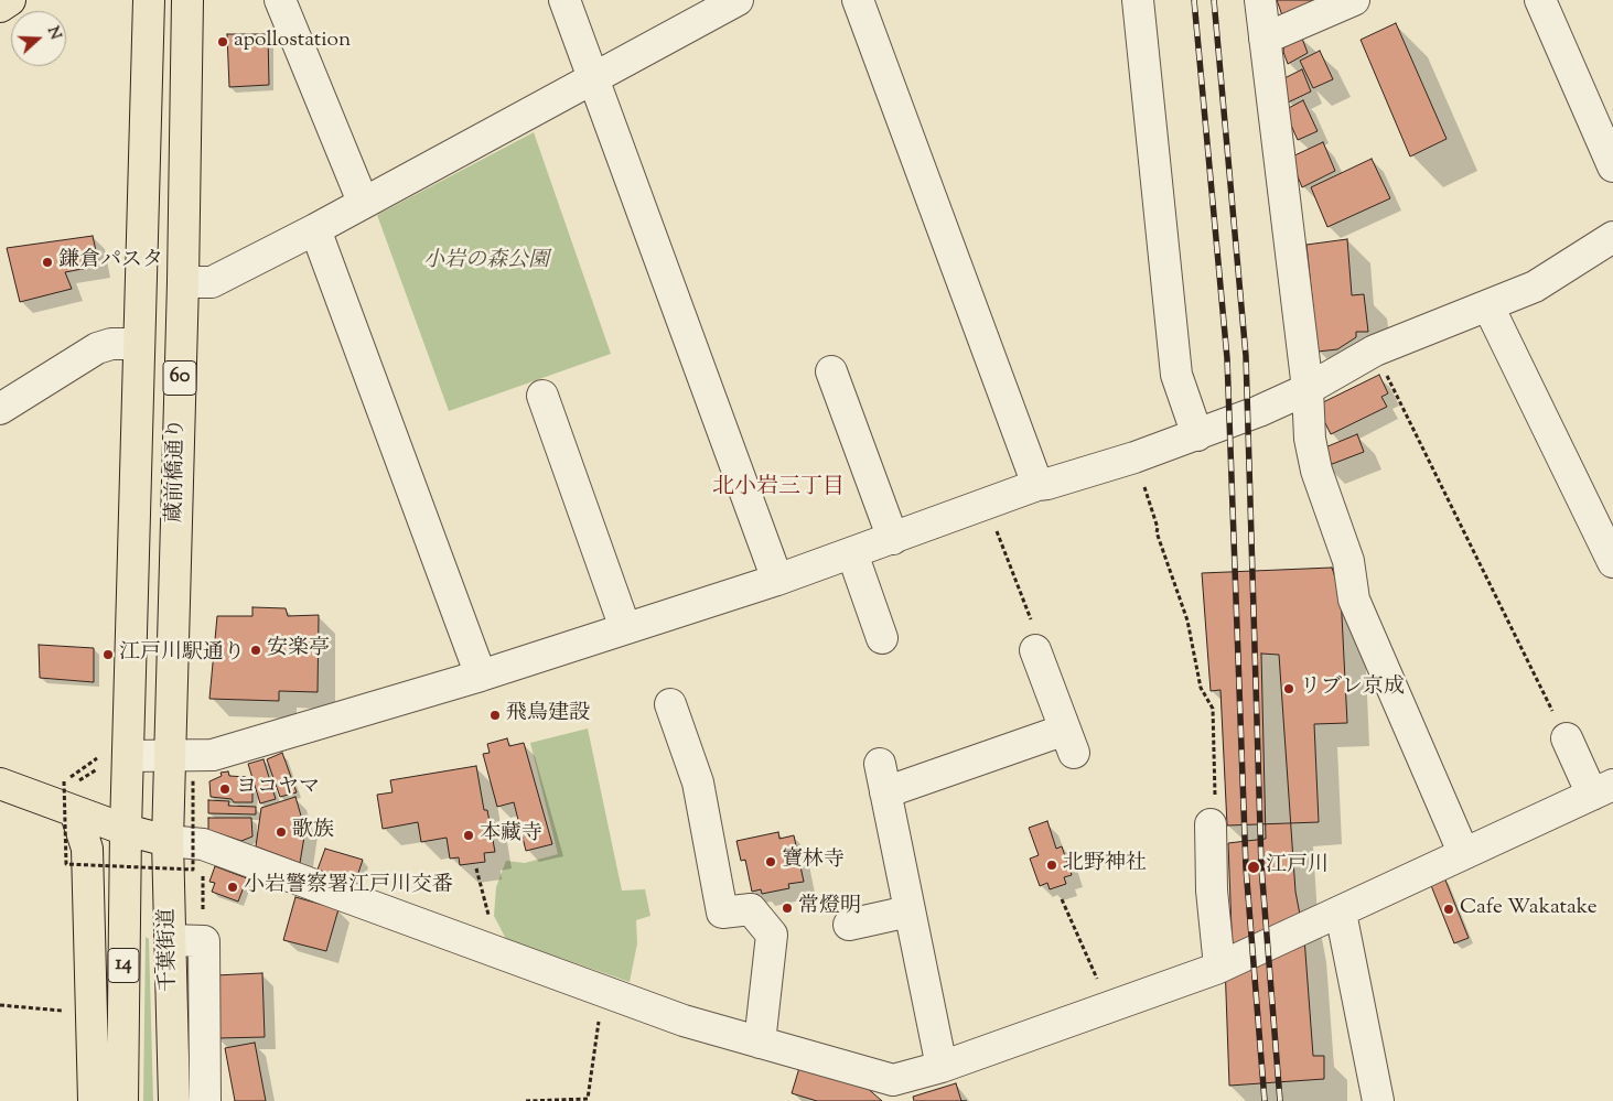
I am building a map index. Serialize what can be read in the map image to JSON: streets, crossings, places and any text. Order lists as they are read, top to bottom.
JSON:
{
  "streets": {
    "main road": [
      "60",
      "蔵前橋通り",
      "千葉街道",
      "14"
    ]
  },
  "crossings": [
    ["蔵前橋通り", "千葉街道"],
    ["蔵前橋通り", "14"]
  ],
  "districts": ["北小岩三丁目"],
  "parks": ["小岩の森公園"],
  "places": [
    "apollostation",
    "鎌倉パスタ",
    "安楽亭",
    "江戸川駅通り",
    "リブレ京成",
    "飛鳥建設",
    "ヨコヤマ",
    "歌族",
    "本藏寺",
    "寶林寺",
    "北野神社",
    "江戸川",
    "小岩警察署江戸川交番",
    "常燈明",
    "Cafe Wakatake"
  ],
  "north": "right"
}
